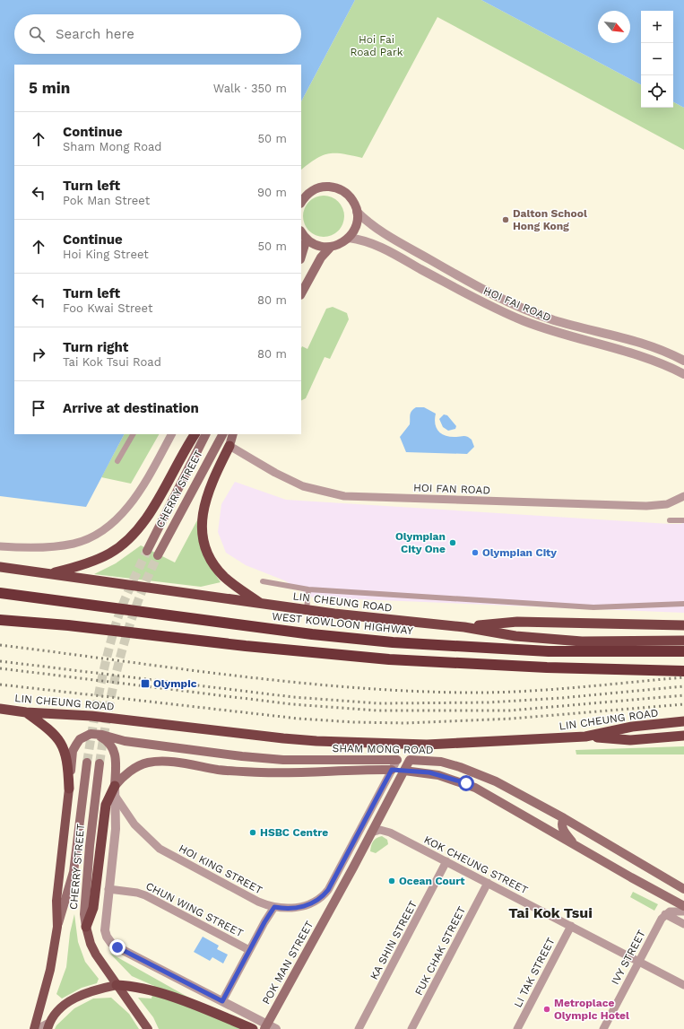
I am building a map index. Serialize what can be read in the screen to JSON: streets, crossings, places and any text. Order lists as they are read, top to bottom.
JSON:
{
  "streets": {
    "highway": ["LIN CHEUNG ROAD", "WEST KOWLOON HIGHWAY"],
    "main road": ["CHERRY STREET", "SHAM MONG ROAD", "POK MAN STREET"],
    "street": [
      "HOI FAI ROAD",
      "HOI FAN ROAD",
      "KOK CHEUNG STREET",
      "HOI KING STREET",
      "CHUN WING STREET",
      "KA SHIN STREET",
      "FUK CHAK STREET",
      "IVY STREET",
      "LI TAK STREET"
    ]
  },
  "crossings": [
    ["CHERRY STREET", "SHAM MONG ROAD"],
    ["SHAM MONG ROAD", "HOI KING STREET"],
    ["SHAM MONG ROAD", "POK MAN STREET"],
    ["KOK CHEUNG STREET", "KA SHIN STREET"],
    ["KOK CHEUNG STREET", "FUK CHAK STREET"],
    ["KOK CHEUNG STREET", "IVY STREET"],
    ["KOK CHEUNG STREET", "POK MAN STREET"],
    ["KOK CHEUNG STREET", "LI TAK STREET"]
  ],
  "districts": ["Tai Kok Tsui"],
  "parks": ["Hoi Fai Road Park"],
  "places": {
    "other": [
      "Dalton School Hong Kong",
      "Olympian City One",
      "Olympian City",
      "HSBC Centre",
      "Ocean Court",
      "Metroplace Olympic Hotel"
    ],
    "transit": ["Olympic"]
  },
  "north": "bottom right",
  "page": {
    "map_buttons": ["+", "−"],
    "search": "Search here",
    "heading": ["5 min", "Walk · 350 m"],
    "list": [
      ["Continue", "Sham Mong Road", "50 m"],
      ["Turn left", "Pok Man Street", "90 m"],
      ["Continue", "Hoi King Street", "50 m"],
      ["Turn left", "Foo Kwai Street", "80 m"],
      ["Turn right", "Tai Kok Tsui Road", "80 m"],
      "Arrive at destination"
    ]
  }
}
